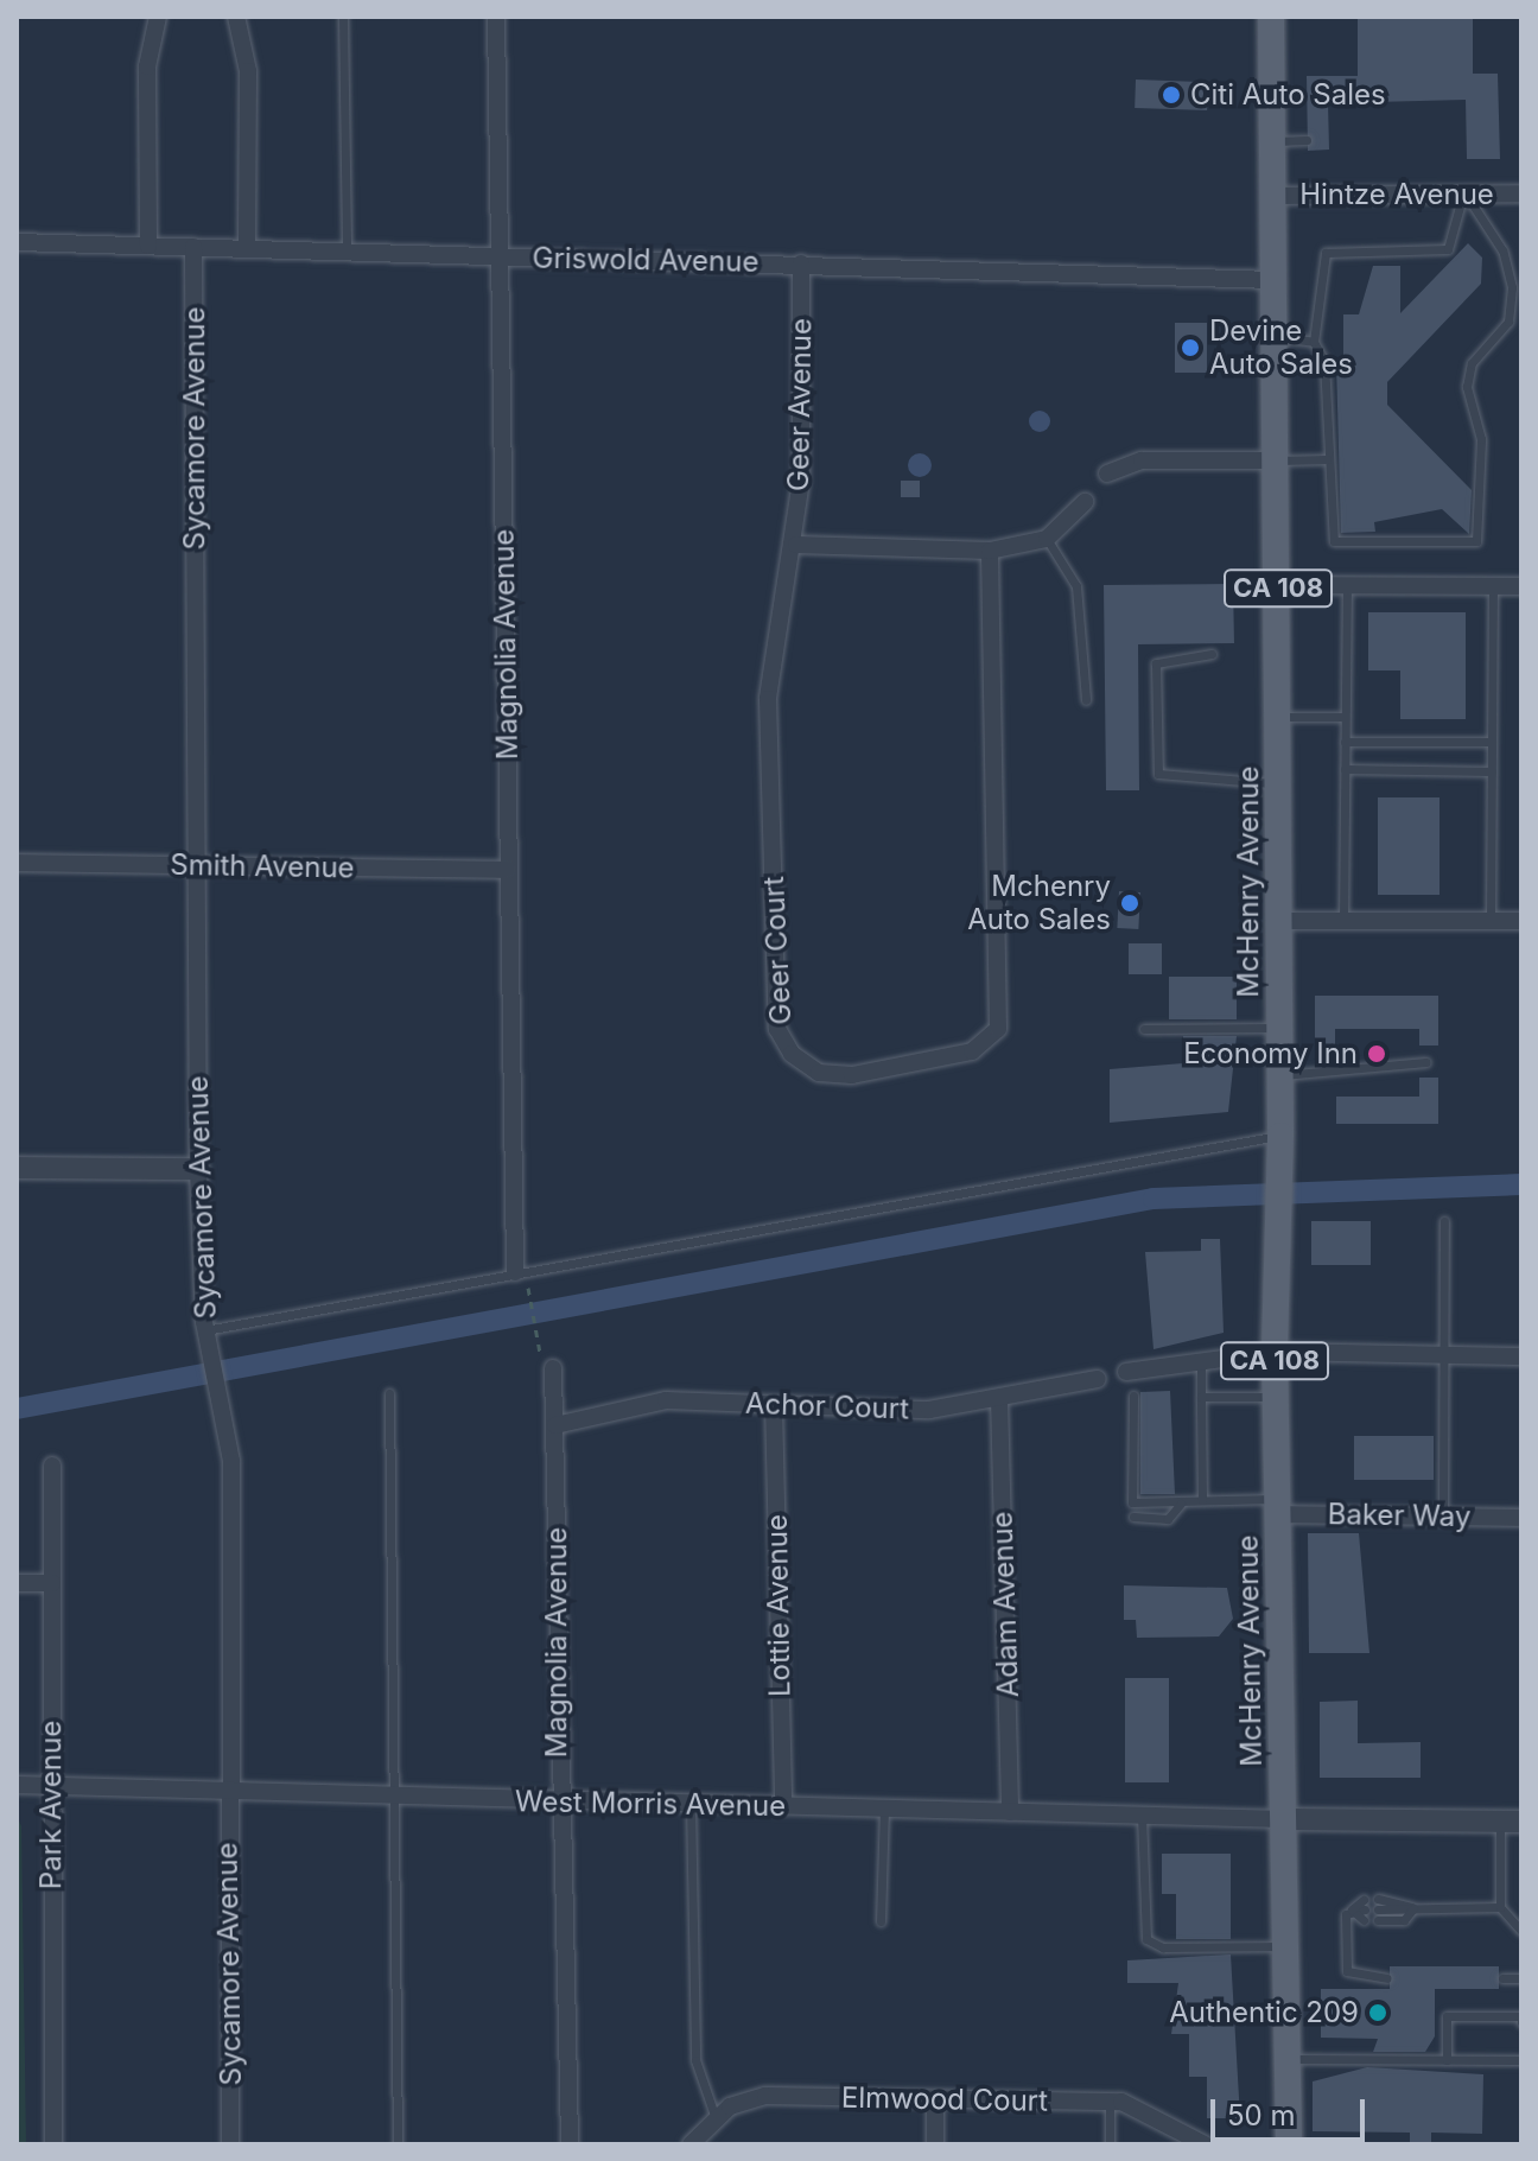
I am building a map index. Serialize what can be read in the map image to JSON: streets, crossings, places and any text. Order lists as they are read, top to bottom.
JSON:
{
  "streets": {
    "main road": ["CA 108", "McHenry Avenue"],
    "street": [
      "Hintze Avenue",
      "Griswold Avenue",
      "Geer Avenue",
      "Sycamore Avenue",
      "Magnolia Avenue",
      "Smith Avenue",
      "Geer Court",
      "Achor Court",
      "Baker Way",
      "Adam Avenue",
      "Lottie Avenue",
      "West Morris Avenue",
      "Park Avenue",
      "Elmwood Court"
    ]
  },
  "crossings": [
    ["Hintze Avenue", "McHenry Avenue"],
    ["Griswold Avenue", "Geer Avenue"],
    ["Griswold Avenue", "Sycamore Avenue"],
    ["Griswold Avenue", "Magnolia Avenue"],
    ["Griswold Avenue", "McHenry Avenue"],
    ["Geer Avenue", "Geer Court"],
    ["Sycamore Avenue", "Smith Avenue"],
    ["Sycamore Avenue", "West Morris Avenue"],
    ["Magnolia Avenue", "Smith Avenue"],
    ["Magnolia Avenue", "Achor Court"],
    ["Magnolia Avenue", "West Morris Avenue"],
    ["McHenry Avenue", "Baker Way"],
    ["McHenry Avenue", "West Morris Avenue"],
    ["Achor Court", "Adam Avenue"],
    ["Achor Court", "Lottie Avenue"],
    ["Adam Avenue", "West Morris Avenue"],
    ["Lottie Avenue", "West Morris Avenue"],
    ["West Morris Avenue", "Park Avenue"]
  ],
  "places": [
    "Citi Auto Sales",
    "Devine Auto Sales",
    "Mchenry Auto Sales",
    "Economy Inn",
    "Authentic 209"
  ],
  "scale_bar": "50 m"
}
